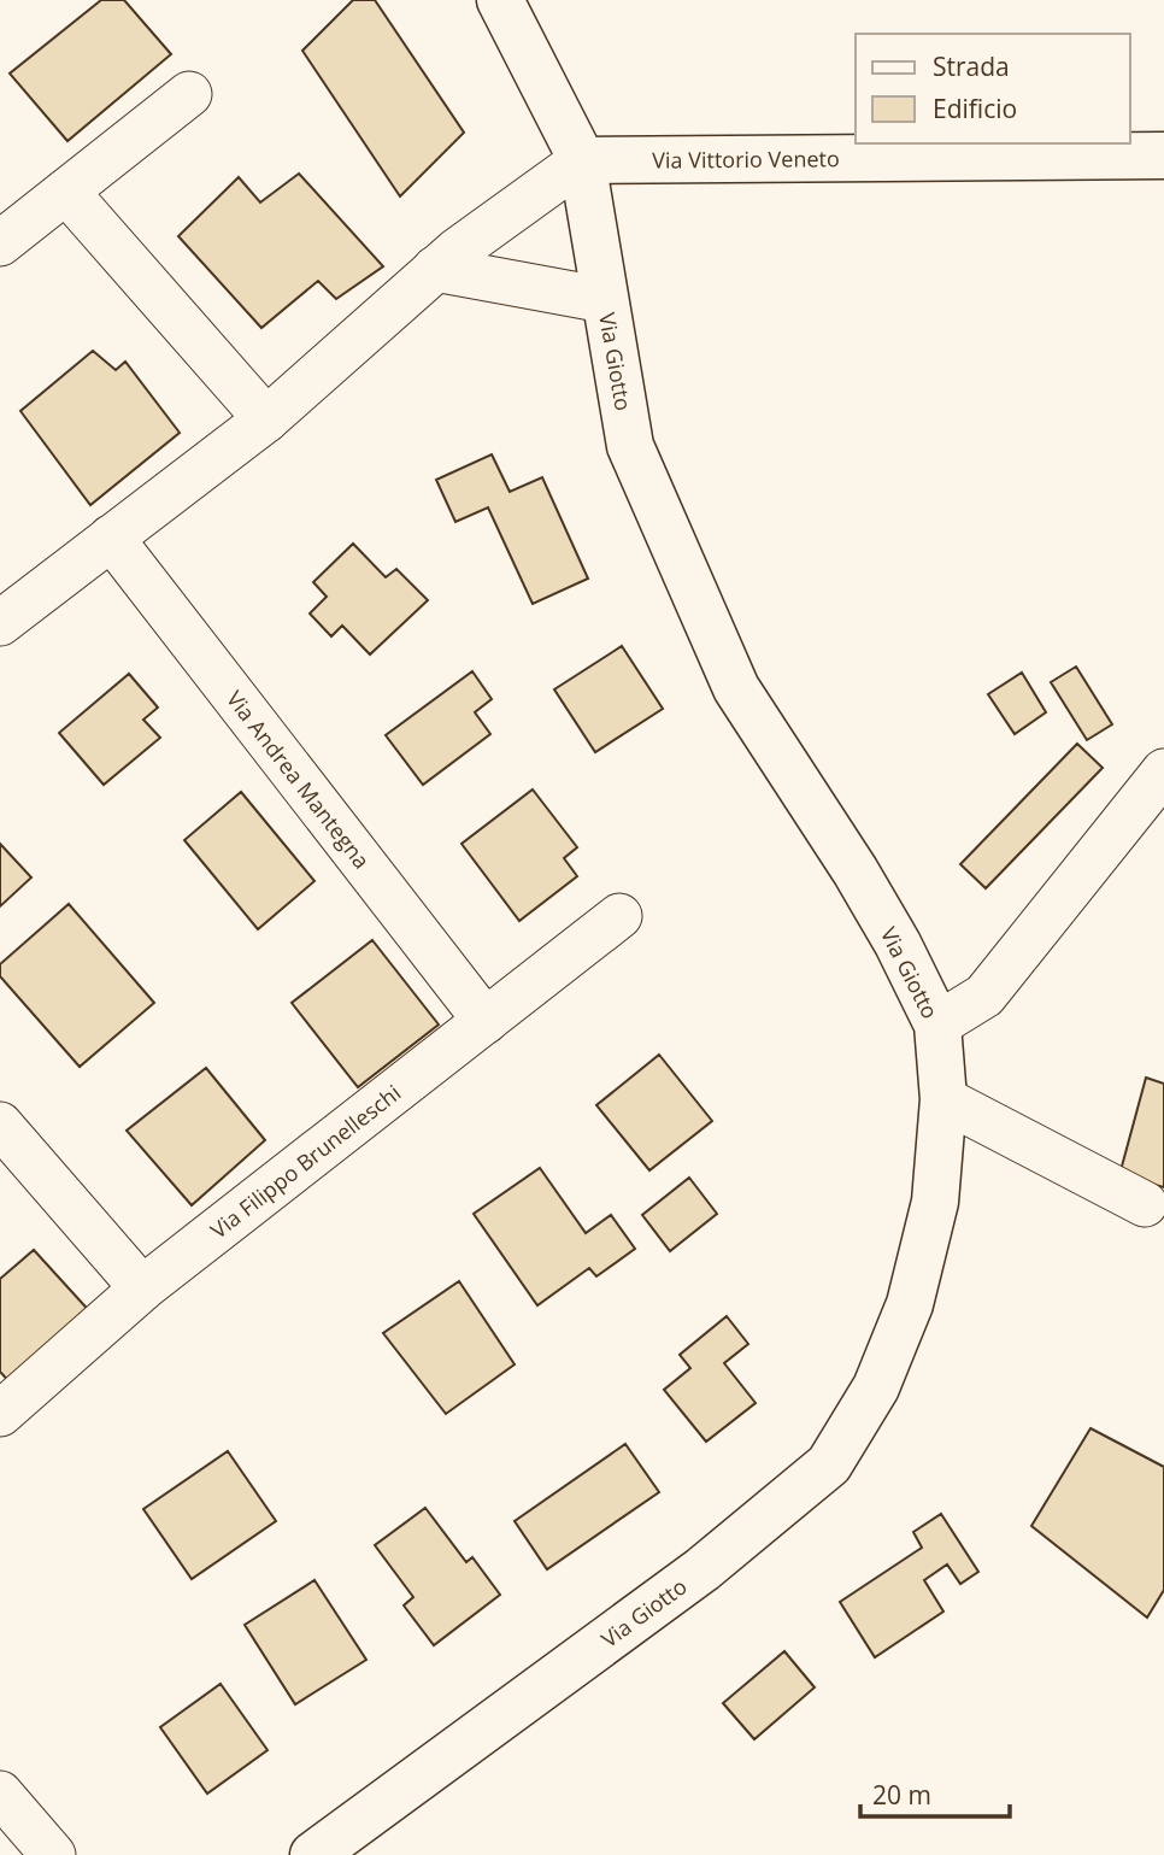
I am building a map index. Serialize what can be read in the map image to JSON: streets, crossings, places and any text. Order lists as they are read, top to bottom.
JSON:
{
  "streets": {
    "street": [
      "Via Vittorio Veneto",
      "Via Giotto",
      "Via Andrea Mantegna",
      "Via Filippo Brunelleschi"
    ]
  },
  "crossings": [
    ["Via Vittorio Veneto", "Via Giotto"],
    ["Via Andrea Mantegna", "Via Filippo Brunelleschi"]
  ],
  "legend": ["Strada", "Edificio"],
  "scale_bar": "20 m"
}
